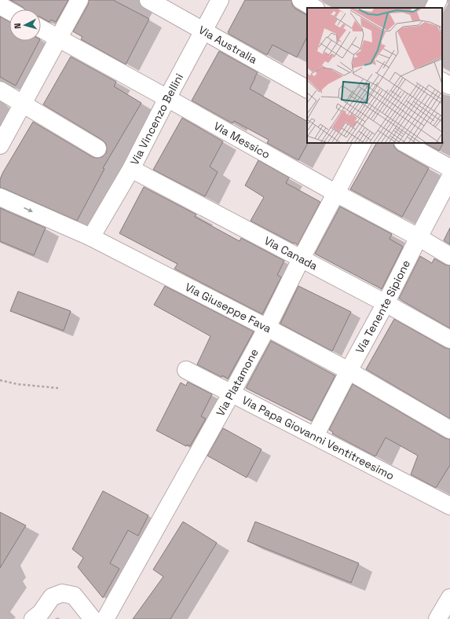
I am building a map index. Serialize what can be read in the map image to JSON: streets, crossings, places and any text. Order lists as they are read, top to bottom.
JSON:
{
  "streets": {
    "street": [
      "Via Australia",
      "Via Vincenzo Bellini",
      "Via Messico",
      "Via Canada",
      "Via Tenente Sipione",
      "Via Giuseppe Fava",
      "Via Platamone",
      "Via Papa Giovanni Ventitreesimo"
    ]
  },
  "crossings": [
    ["Via Australia", "Via Vincenzo Bellini"],
    ["Via Vincenzo Bellini", "Via Messico"],
    ["Via Vincenzo Bellini", "Via Canada"],
    ["Via Vincenzo Bellini", "Via Giuseppe Fava"],
    ["Via Messico", "Via Tenente Sipione"],
    ["Via Messico", "Via Platamone"],
    ["Via Canada", "Via Tenente Sipione"],
    ["Via Canada", "Via Platamone"],
    ["Via Tenente Sipione", "Via Giuseppe Fava"],
    ["Via Tenente Sipione", "Via Papa Giovanni Ventitreesimo"],
    ["Via Giuseppe Fava", "Via Platamone"],
    ["Via Platamone", "Via Papa Giovanni Ventitreesimo"]
  ],
  "north": "left"
}
